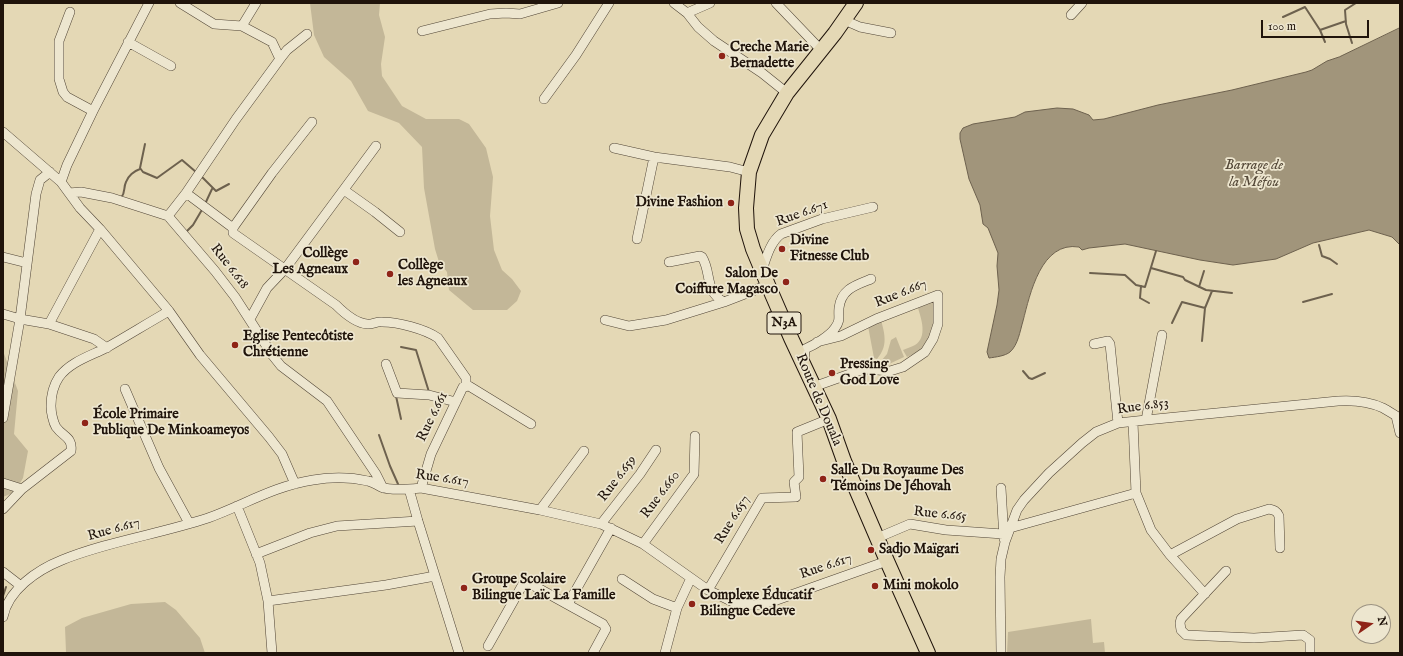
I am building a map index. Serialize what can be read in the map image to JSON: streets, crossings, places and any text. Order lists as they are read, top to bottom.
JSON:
{
  "streets": {
    "highway": ["N3A", "Route de Douala"],
    "street": [
      "Rue 6.671",
      "Rue 6.618",
      "Rue 6.667",
      "Rue 6.853",
      "Rue 6.661",
      "Rue 6.617",
      "Rue 6.659",
      "Rue 6.660",
      "Rue 6.665",
      "Rue 6.657"
    ]
  },
  "crossings": [
    ["Rue 6.671", "Route de Douala"],
    ["Rue 6.618", "Rue 6.617"],
    ["Rue 6.667", "Route de Douala"],
    ["Route de Douala", "Rue 6.617"],
    ["Route de Douala", "Rue 6.665"],
    ["Route de Douala", "Rue 6.657"],
    ["Rue 6.853", "Rue 6.665"],
    ["Rue 6.661", "Rue 6.617"],
    ["Rue 6.617", "Rue 6.659"],
    ["Rue 6.617", "Rue 6.660"],
    ["Rue 6.617", "Rue 6.657"]
  ],
  "water": ["Barrage de la Méfou"],
  "places": [
    "Creche Marie Bernadette",
    "Divine Fashion",
    "Divine Fitnesse Club",
    "Collège Les Agneaux",
    "Collège les Agneaux",
    "Salon De Coiffure Magasco",
    "Eglise Pentecôtiste Chrétienne",
    "Pressing God Love",
    "École Primaire Publique De Minkoameyos",
    "Salle Du Royaume Des Témoins De Jéhovah",
    "Sadjo Maïgari",
    "Mini mokolo",
    "Groupe Scolaire Bilingue Laïc La Famille",
    "Complexe Éducatif Bilingue Cedeve"
  ],
  "scale_bar": "100 m",
  "north": "right"
}
